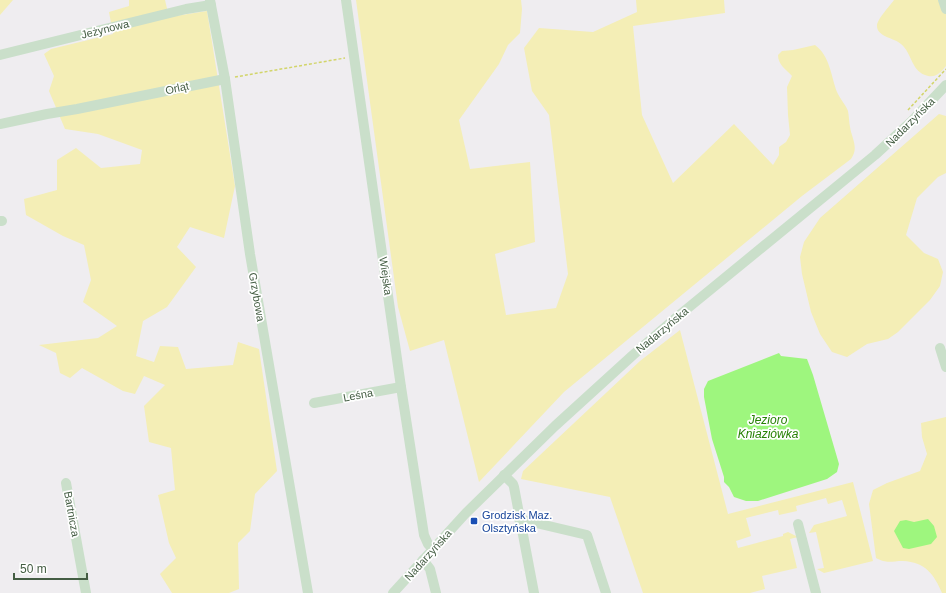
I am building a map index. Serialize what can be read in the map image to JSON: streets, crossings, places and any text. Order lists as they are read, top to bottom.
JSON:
{
  "streets": {
    "street": [
      "Jeżynowa",
      "Orląt",
      "Nadarzyńska",
      "Wiejska",
      "Grzybowa",
      "Leśna",
      "Bartnicza"
    ]
  },
  "crossings": [
    ["Jeżynowa", "Grzybowa"],
    ["Orląt", "Grzybowa"],
    ["Nadarzyńska", "Wiejska"],
    ["Wiejska", "Leśna"]
  ],
  "water": ["Jezioro Kniaziówka"],
  "places": {
    "transit": ["Grodzisk Maz. Olsztyńska"]
  },
  "scale_bar": "50 m"
}
